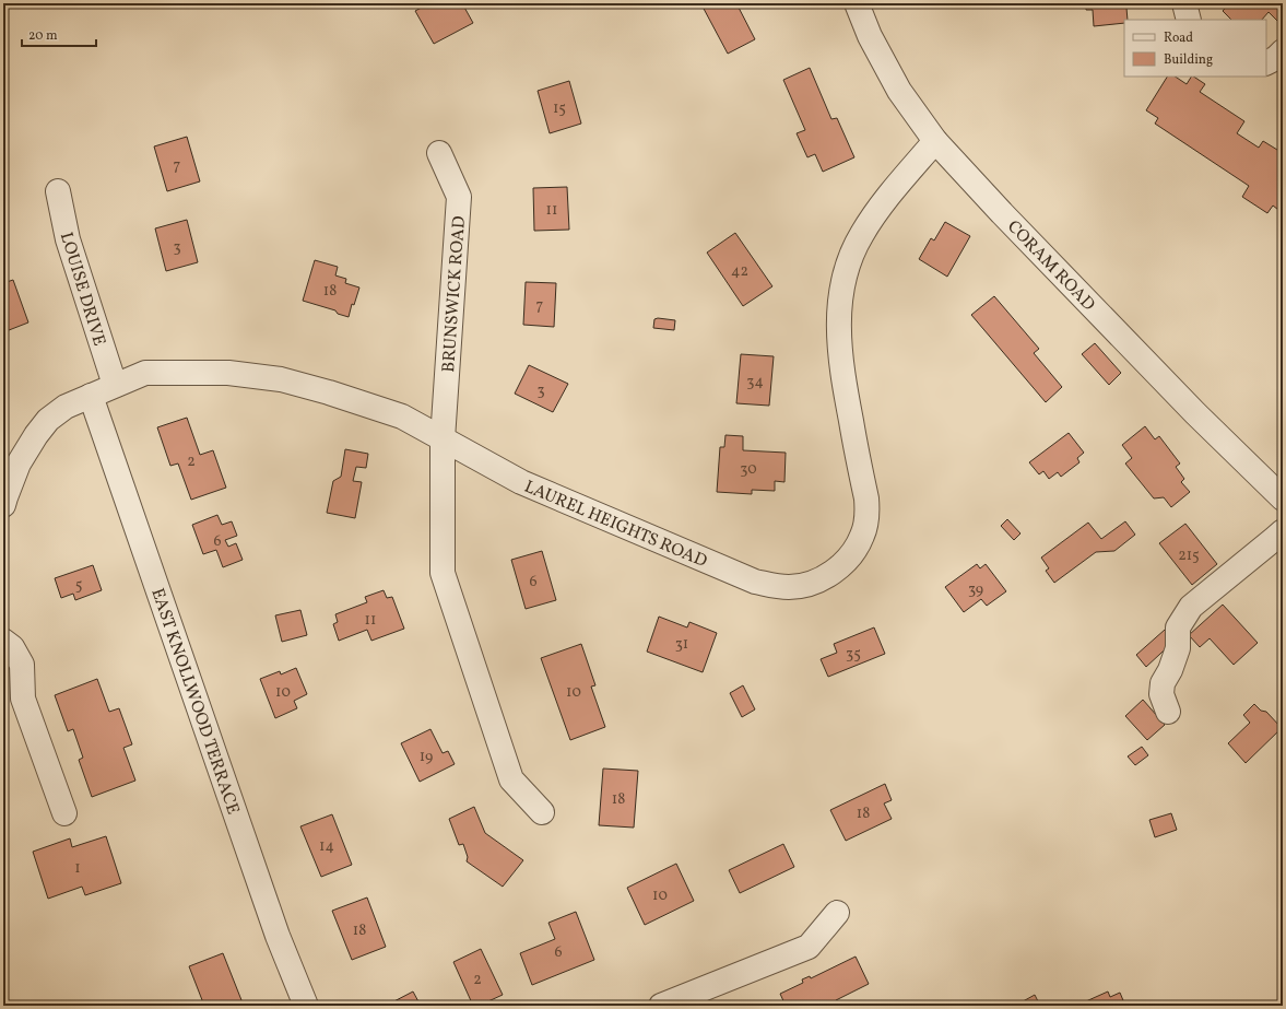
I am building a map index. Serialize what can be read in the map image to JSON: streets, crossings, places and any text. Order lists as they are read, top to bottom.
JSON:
{
  "streets": {
    "street": [
      "CORAM ROAD",
      "LOUISE DRIVE",
      "BRUNSWICK ROAD",
      "LAUREL HEIGHTS ROAD",
      "EAST KNOLLWOOD TERRACE"
    ]
  },
  "crossings": [
    ["CORAM ROAD", "LAUREL HEIGHTS ROAD"],
    ["LOUISE DRIVE", "LAUREL HEIGHTS ROAD"],
    ["BRUNSWICK ROAD", "LAUREL HEIGHTS ROAD"],
    ["LAUREL HEIGHTS ROAD", "EAST KNOLLWOOD TERRACE"]
  ],
  "house_numbers": [
    "15",
    "7",
    "11",
    "3",
    "42",
    "18",
    "7",
    "34",
    "3",
    "2",
    "30",
    "6",
    "215",
    "6",
    "5",
    "39",
    "11",
    "31",
    "35",
    "10",
    "10",
    "19",
    "18",
    "18",
    "14",
    "1",
    "10",
    "18",
    "6",
    "2"
  ],
  "legend": ["Road", "Building"],
  "scale_bar": "20 m"
}
